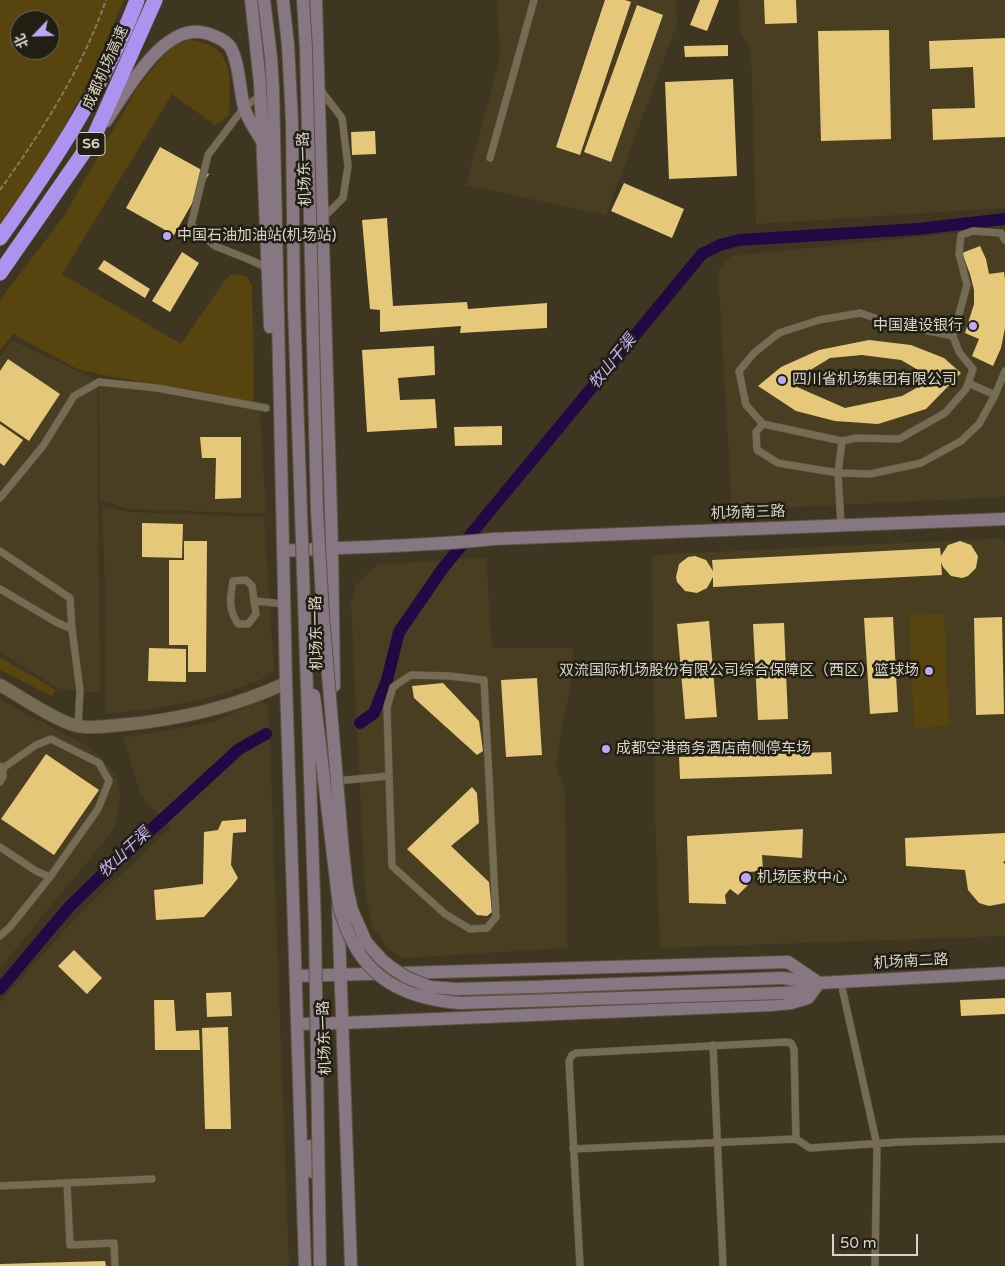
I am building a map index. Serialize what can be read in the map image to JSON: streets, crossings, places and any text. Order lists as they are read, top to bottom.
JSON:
{
  "streets": {
    "highway": ["成都机场高速", "S6"],
    "street": ["机场东一路", "机场南三路", "机场南二路"]
  },
  "crossings": [
    ["机场东一路", "机场南三路"]
  ],
  "water": ["牧山干渠"],
  "places": [
    "中国石油加油站(机场站)",
    "中国建设银行",
    "四川省机场集团有限公司",
    "双流国际机场股份有限公司综合保障区（西区）篮球场",
    "成都空港商务酒店南侧停车场",
    "机场医救中心"
  ],
  "scale_bar": "50 m",
  "north": "bottom left"
}
